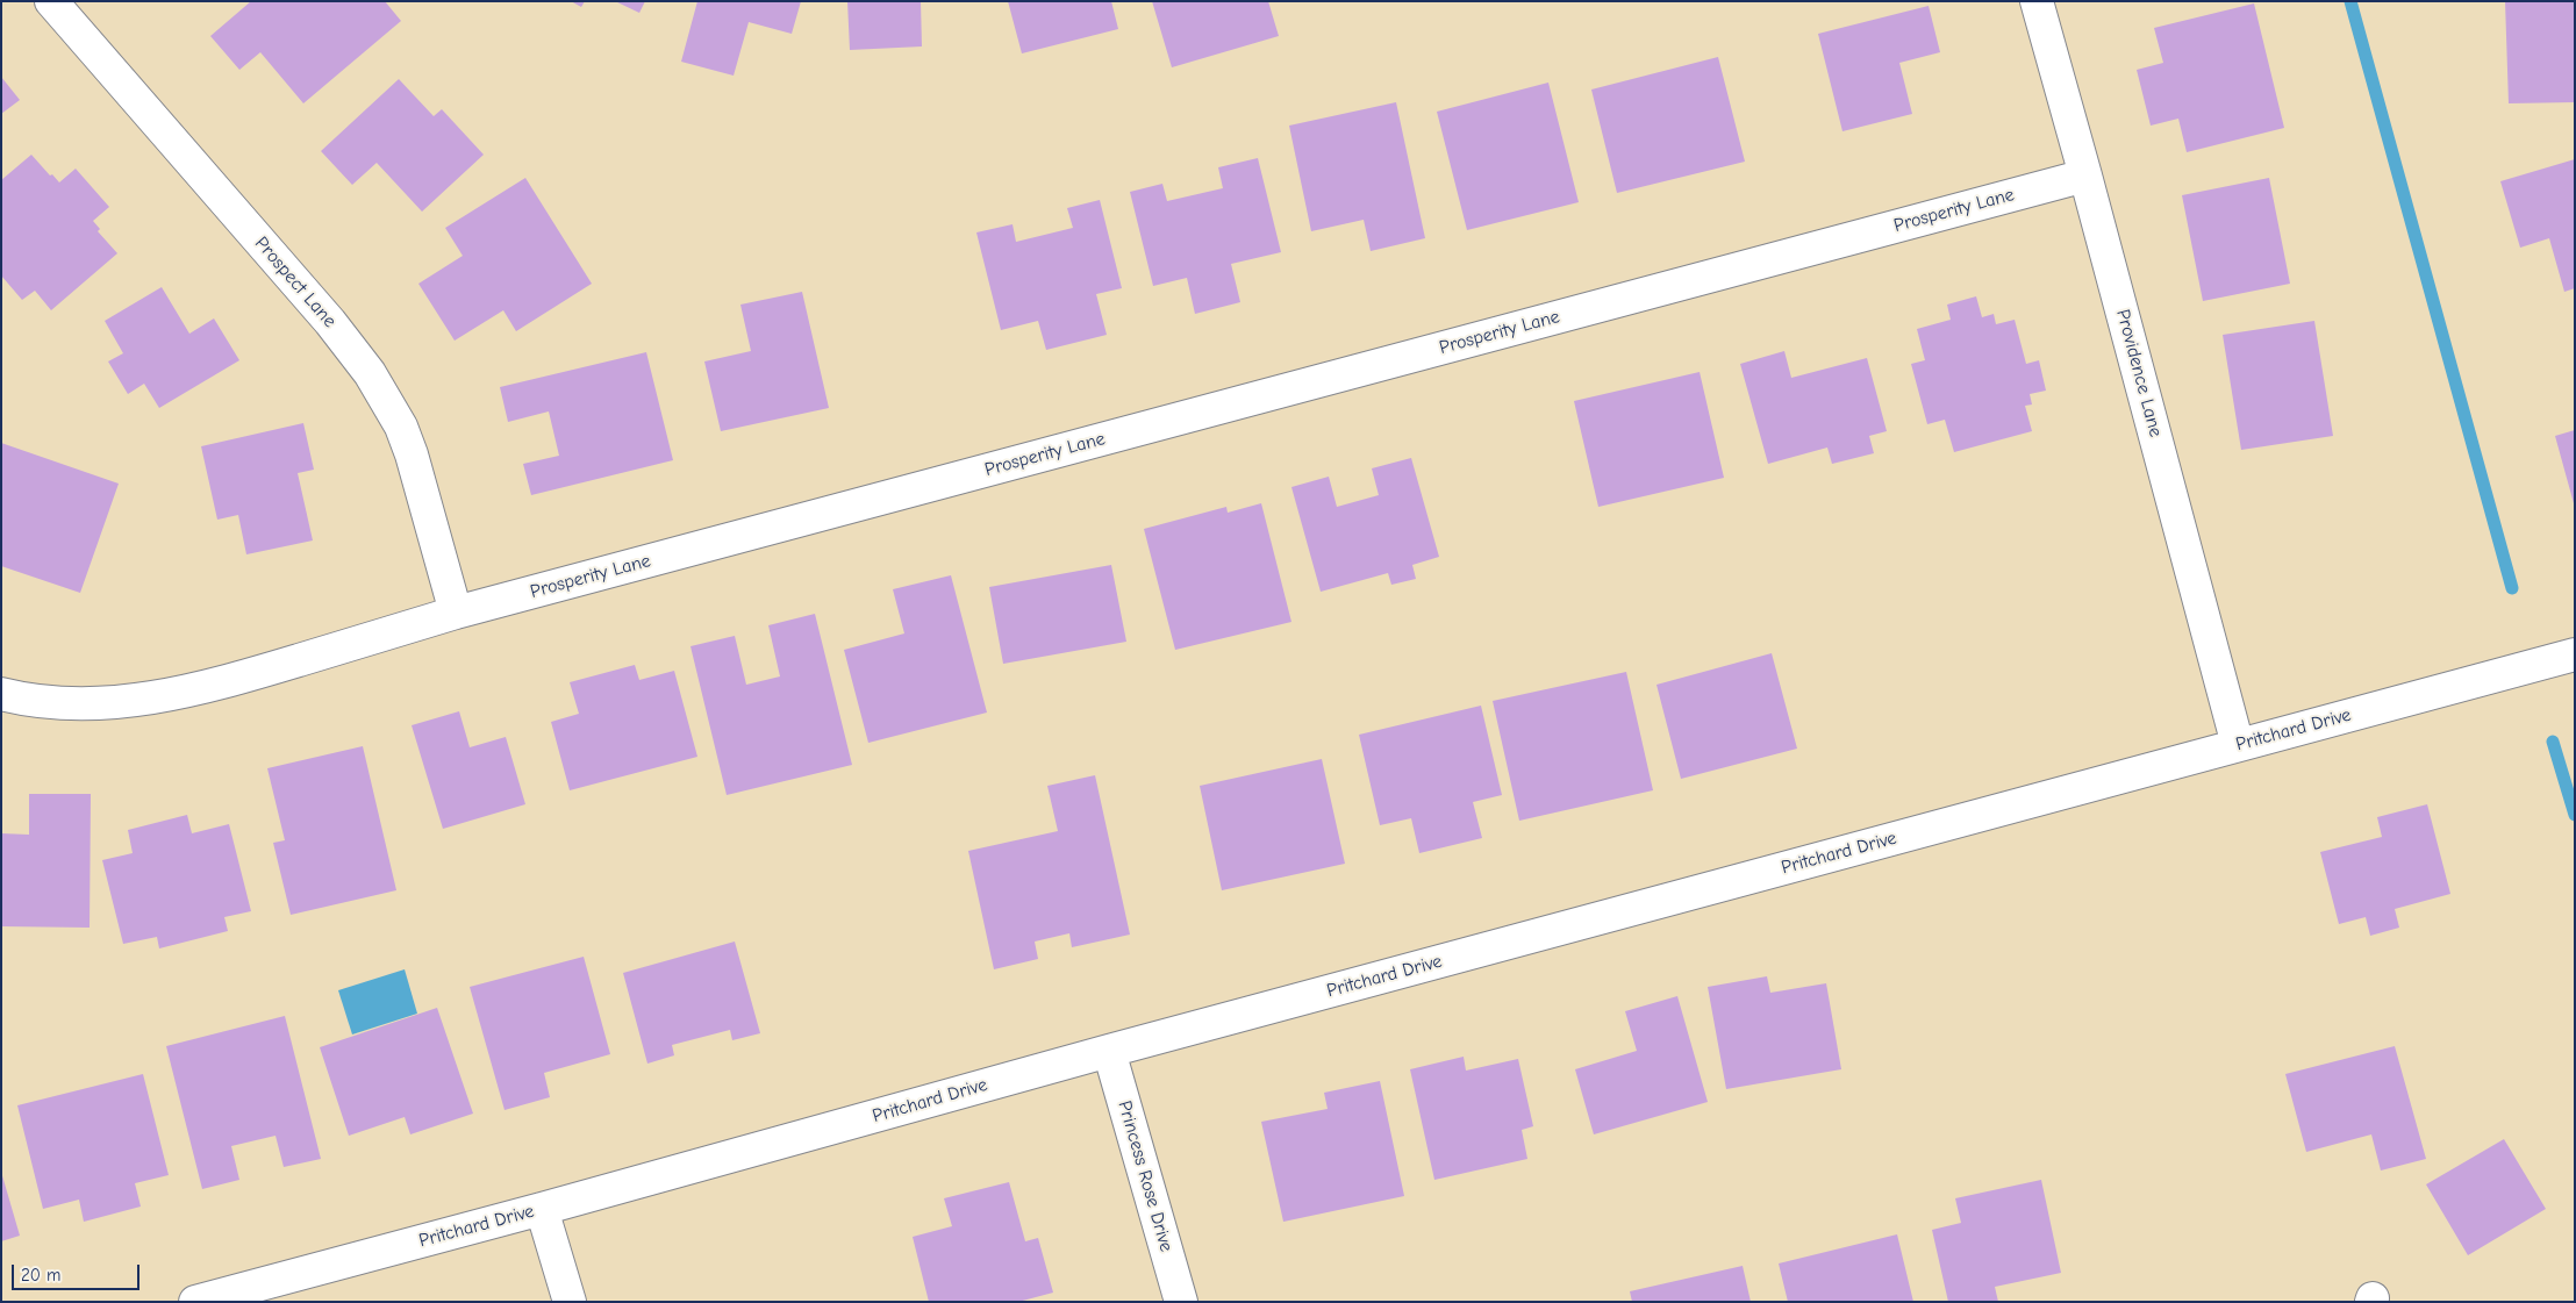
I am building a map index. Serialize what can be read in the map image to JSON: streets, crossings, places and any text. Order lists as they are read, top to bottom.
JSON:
{
  "streets": {
    "street": [
      "Prosperity Lane",
      "Prospect Lane",
      "Providence Lane",
      "Pritchard Drive",
      "Princess Rose Drive"
    ]
  },
  "crossings": [
    ["Prosperity Lane", "Prospect Lane"],
    ["Prosperity Lane", "Providence Lane"],
    ["Providence Lane", "Pritchard Drive"],
    ["Pritchard Drive", "Princess Rose Drive"]
  ],
  "scale_bar": "20 m"
}
